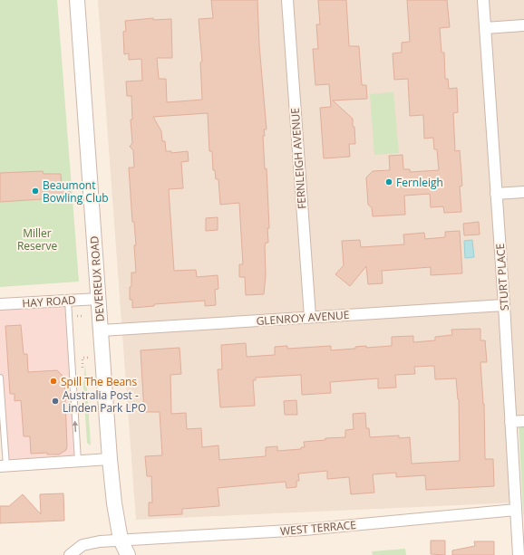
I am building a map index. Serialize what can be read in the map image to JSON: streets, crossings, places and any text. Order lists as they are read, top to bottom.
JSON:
{
  "streets": {
    "street": [
      "FERNLEIGH AVENUE",
      "STURT PLACE",
      "DEVEREUX ROAD",
      "HAY ROAD",
      "GLENROY AVENUE",
      "WEST TERRACE"
    ]
  },
  "crossings": [
    ["FERNLEIGH AVENUE", "GLENROY AVENUE"],
    ["STURT PLACE", "GLENROY AVENUE"],
    ["STURT PLACE", "WEST TERRACE"],
    ["DEVEREUX ROAD", "HAY ROAD"],
    ["DEVEREUX ROAD", "GLENROY AVENUE"],
    ["DEVEREUX ROAD", "WEST TERRACE"]
  ],
  "parks": ["Miller Reserve"],
  "places": [
    "Fernleigh",
    "Beaumont Bowling Club",
    "Spill The Beans",
    "Australia Post - Linden Park LPO"
  ]
}
